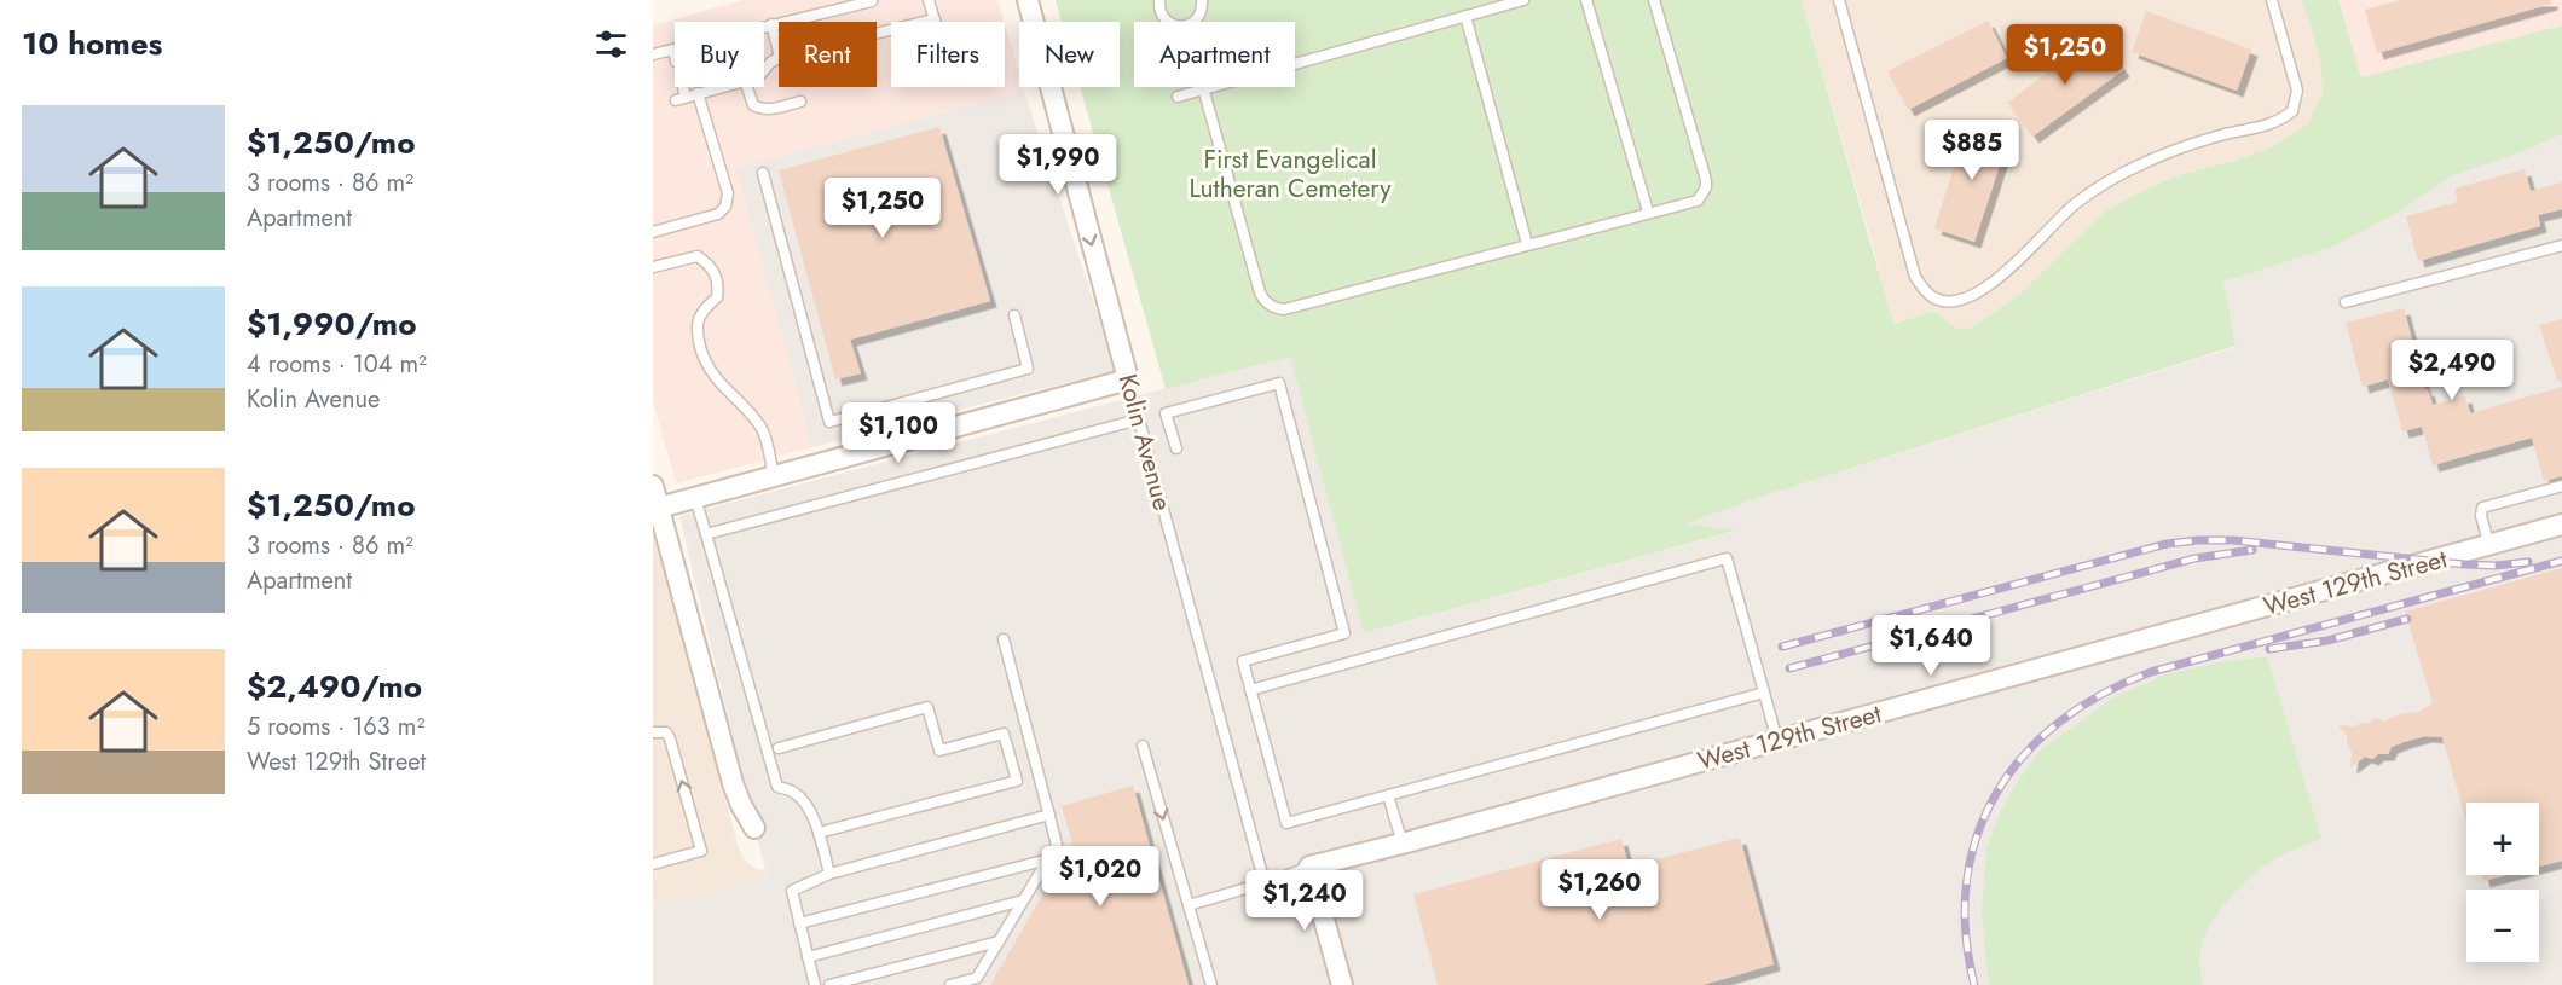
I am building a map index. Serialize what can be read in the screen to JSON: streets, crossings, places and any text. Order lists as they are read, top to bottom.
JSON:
{
  "streets": {
    "street": ["Kolin Avenue", "West 129th Street"]
  },
  "one_way": ["Kolin Avenue"],
  "parks": ["First Evangelical Lutheran Cemetery"],
  "page": {
    "heading": "10 homes",
    "chip": [
      "Buy",
      "Rent",
      "Filters",
      "New",
      "Apartment"
    ],
    "price": [
      "$1,250",
      "$885",
      "$1,990",
      "$1,250",
      "$2,490",
      "$1,100",
      "$1,640",
      "$1,020",
      "$1,260",
      "$1,240"
    ],
    "list": [
      {
        "name": "$1,250/mo",
        "note": "3 rooms · 86 m² · Apartment"
      },
      {
        "name": "$1,990/mo",
        "note": "4 rooms · 104 m² · Kolin Avenue"
      },
      {
        "name": "$1,250/mo",
        "note": "3 rooms · 86 m² · Apartment"
      },
      {
        "name": "$2,490/mo",
        "note": "5 rooms · 163 m² · West 129th Street"
      }
    ],
    "map_buttons": ["+", "−"]
  }
}
